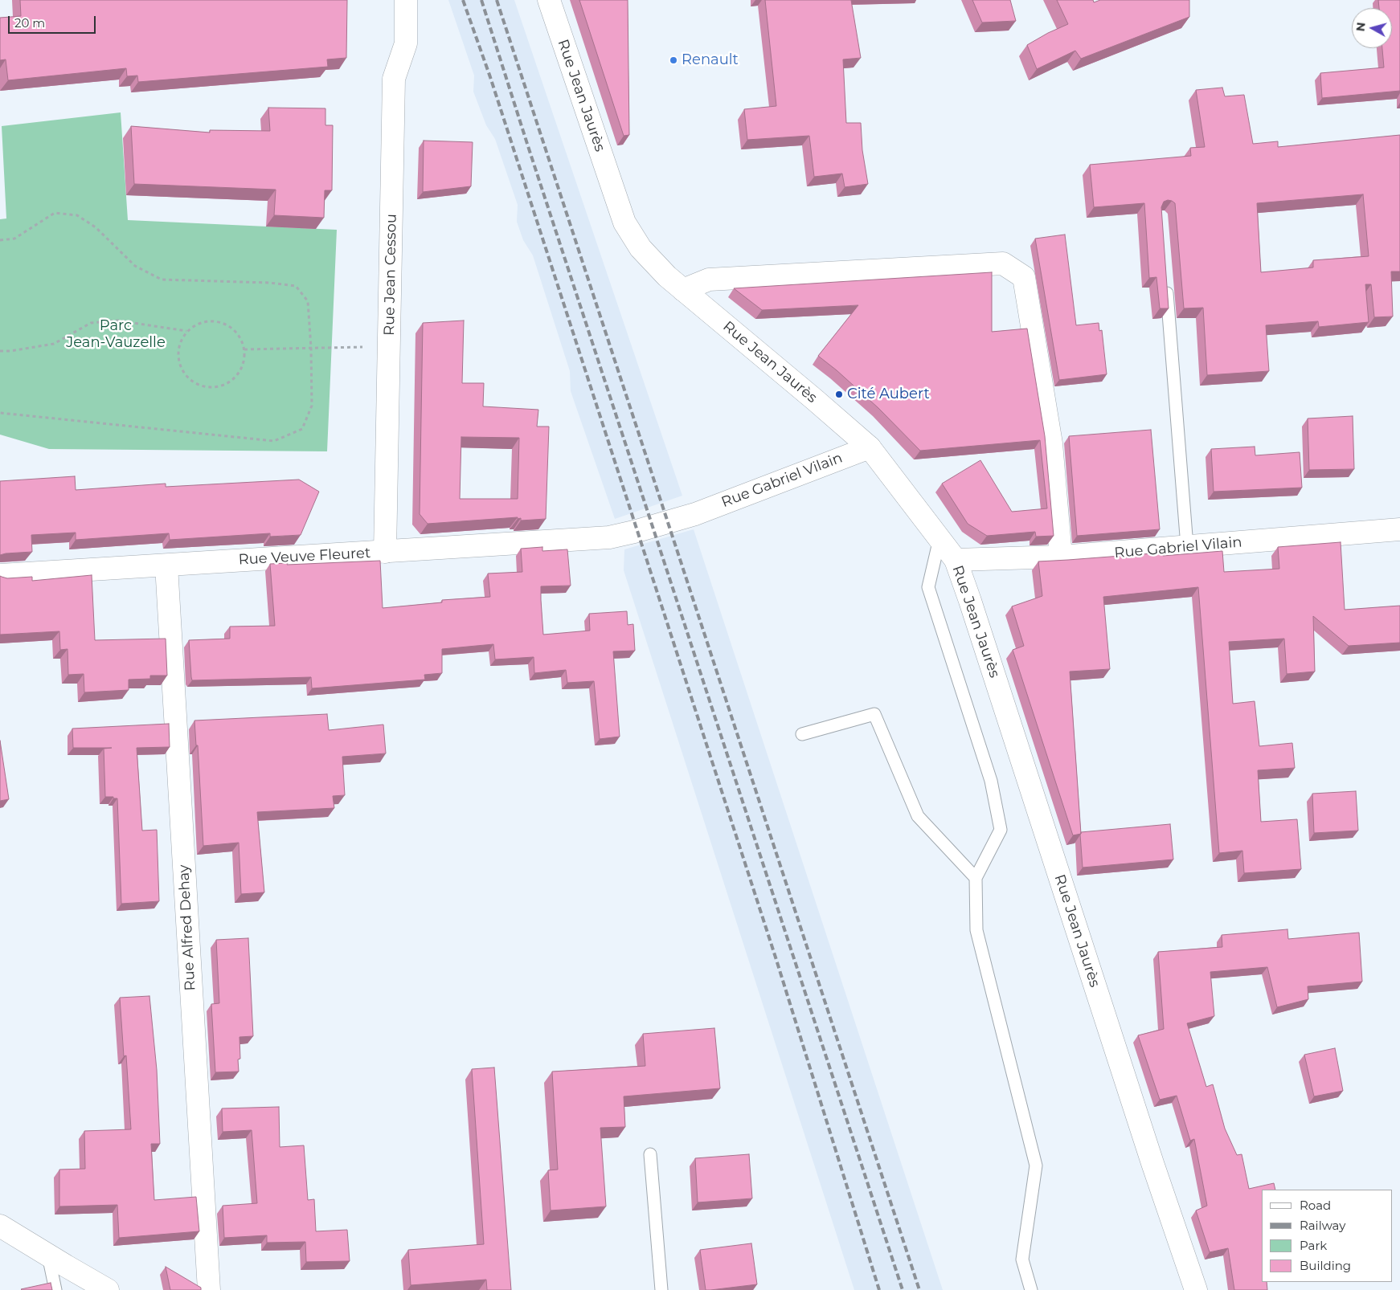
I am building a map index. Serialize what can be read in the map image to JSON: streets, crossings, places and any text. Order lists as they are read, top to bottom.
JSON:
{
  "streets": {
    "street": [
      "Rue Jean Jaurès",
      "Rue Jean Cessou",
      "Rue Gabriel Vilain",
      "Rue Veuve Fleuret",
      "Rue Alfred Dehay"
    ]
  },
  "crossings": [
    ["Rue Jean Jaurès", "Rue Gabriel Vilain"],
    ["Rue Jean Cessou", "Rue Veuve Fleuret"],
    ["Rue Gabriel Vilain", "Rue Veuve Fleuret"],
    ["Rue Veuve Fleuret", "Rue Alfred Dehay"]
  ],
  "parks": ["Parc Jean-Vauzelle"],
  "places": ["Renault", "Cité Aubert"],
  "legend": [
    "Road",
    "Railway",
    "Park",
    "Building"
  ],
  "scale_bar": "20 m",
  "north": "left"
}
